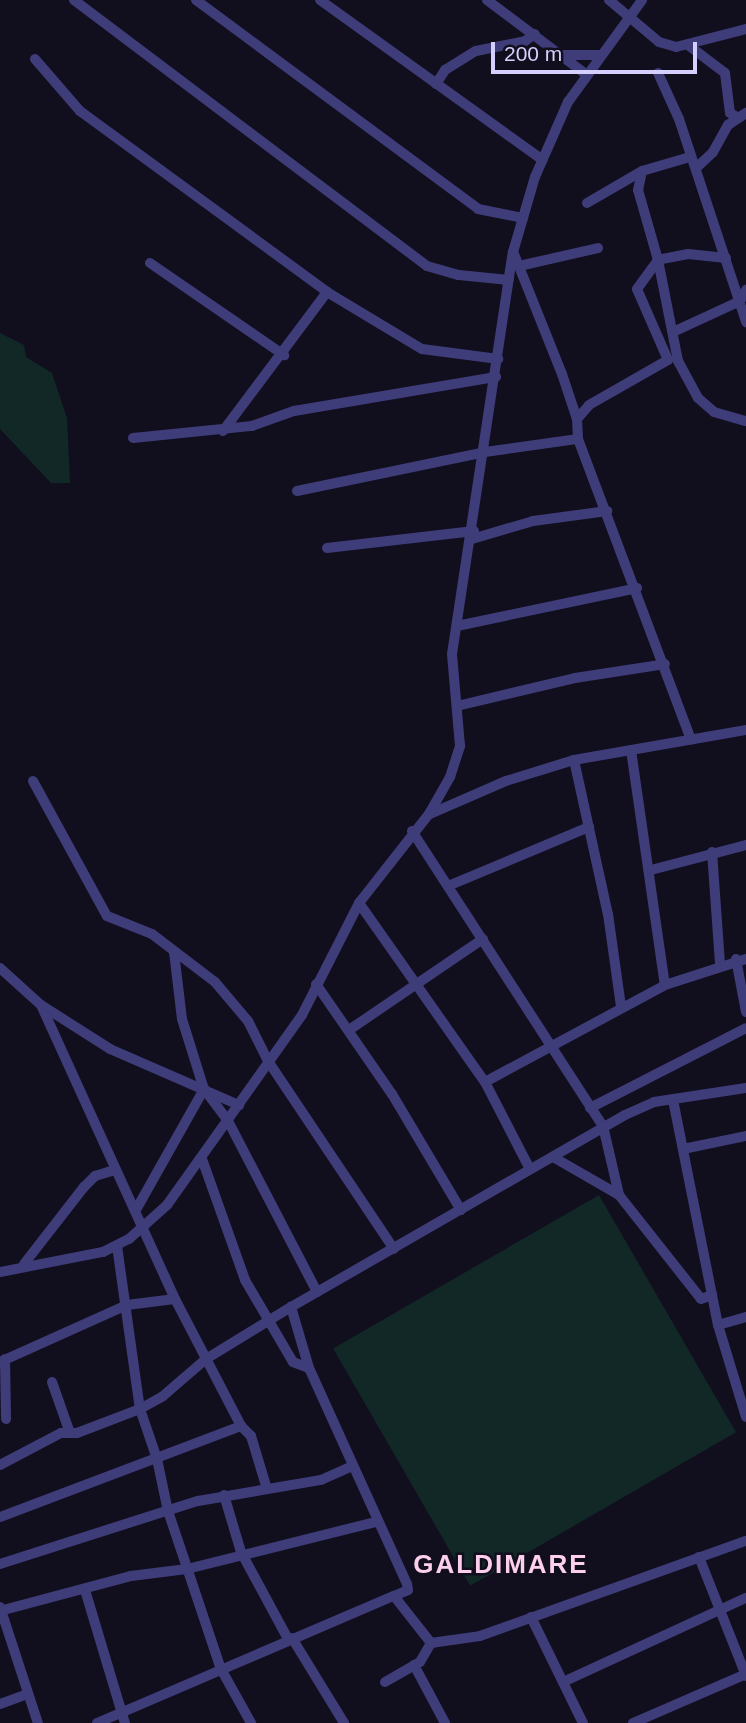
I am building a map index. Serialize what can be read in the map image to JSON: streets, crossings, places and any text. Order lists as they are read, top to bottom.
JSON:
{
  "districts": ["GALDIMARE"],
  "scale_bar": "200 m"
}
